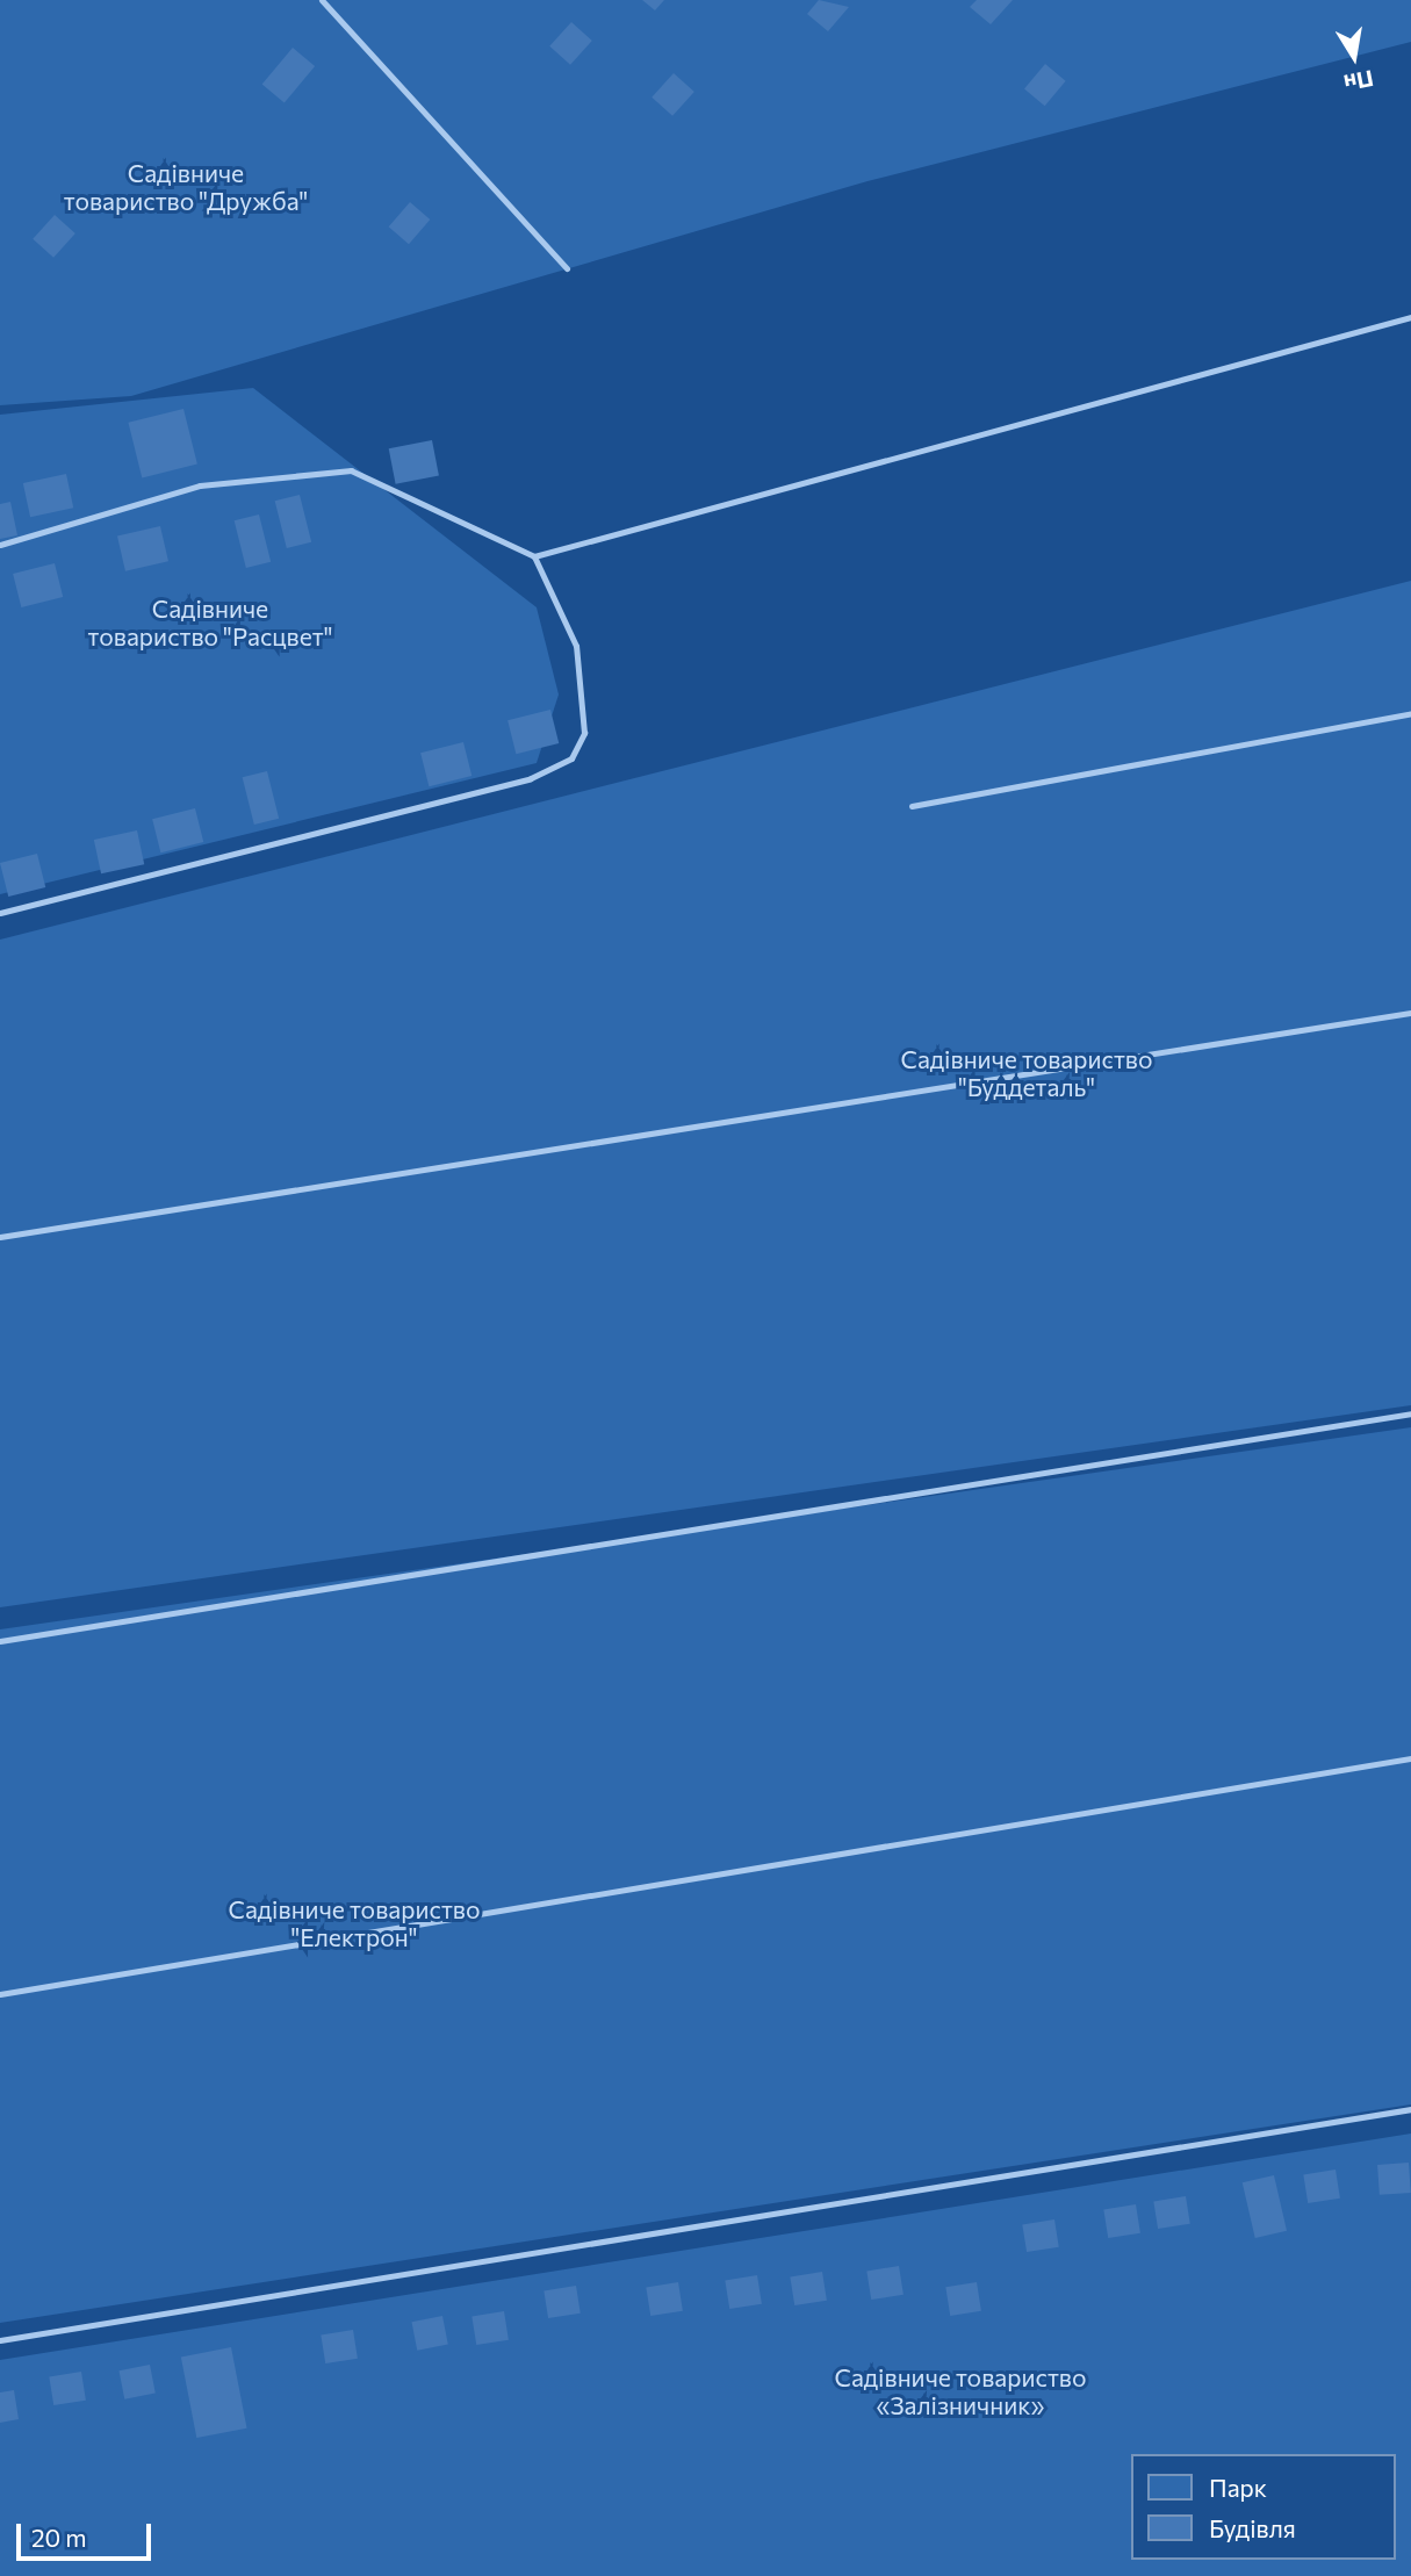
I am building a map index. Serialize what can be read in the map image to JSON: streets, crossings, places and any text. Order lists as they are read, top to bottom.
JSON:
{
  "parks": [
    "Садівниче товариство \"Дружба\"",
    "Садівниче товариство \"Расцвет\"",
    "Садівниче товариство \"Буддеталь\"",
    "Садівниче товариство \"Електрон\"",
    "Садівниче товариство «Залізничник»"
  ],
  "legend": ["Парк", "Будівля"],
  "scale_bar": "20 m",
  "north": "bottom"
}
